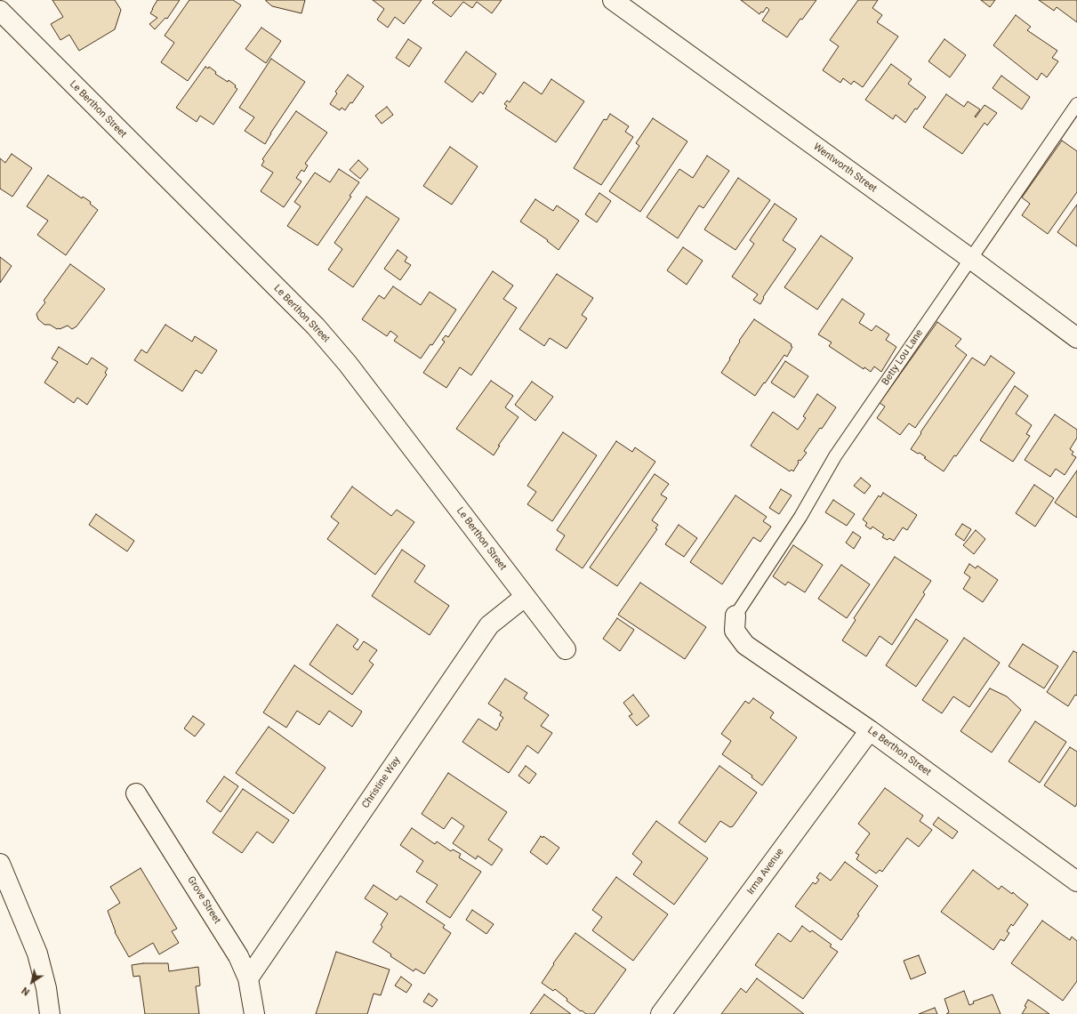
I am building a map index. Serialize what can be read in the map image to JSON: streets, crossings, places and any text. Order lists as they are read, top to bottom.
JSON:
{
  "streets": {
    "street": [
      "Le Berthon Street",
      "Wentworth Street",
      "Christine Way",
      "Irma Avenue",
      "Grove Street"
    ],
    "lane": ["Betty Lou Lane"]
  },
  "crossings": [
    ["Le Berthon Street", "Betty Lou Lane"],
    ["Le Berthon Street", "Christine Way"],
    ["Le Berthon Street", "Irma Avenue"],
    ["Wentworth Street", "Betty Lou Lane"],
    ["Christine Way", "Grove Street"]
  ],
  "north": "bottom left"
}
